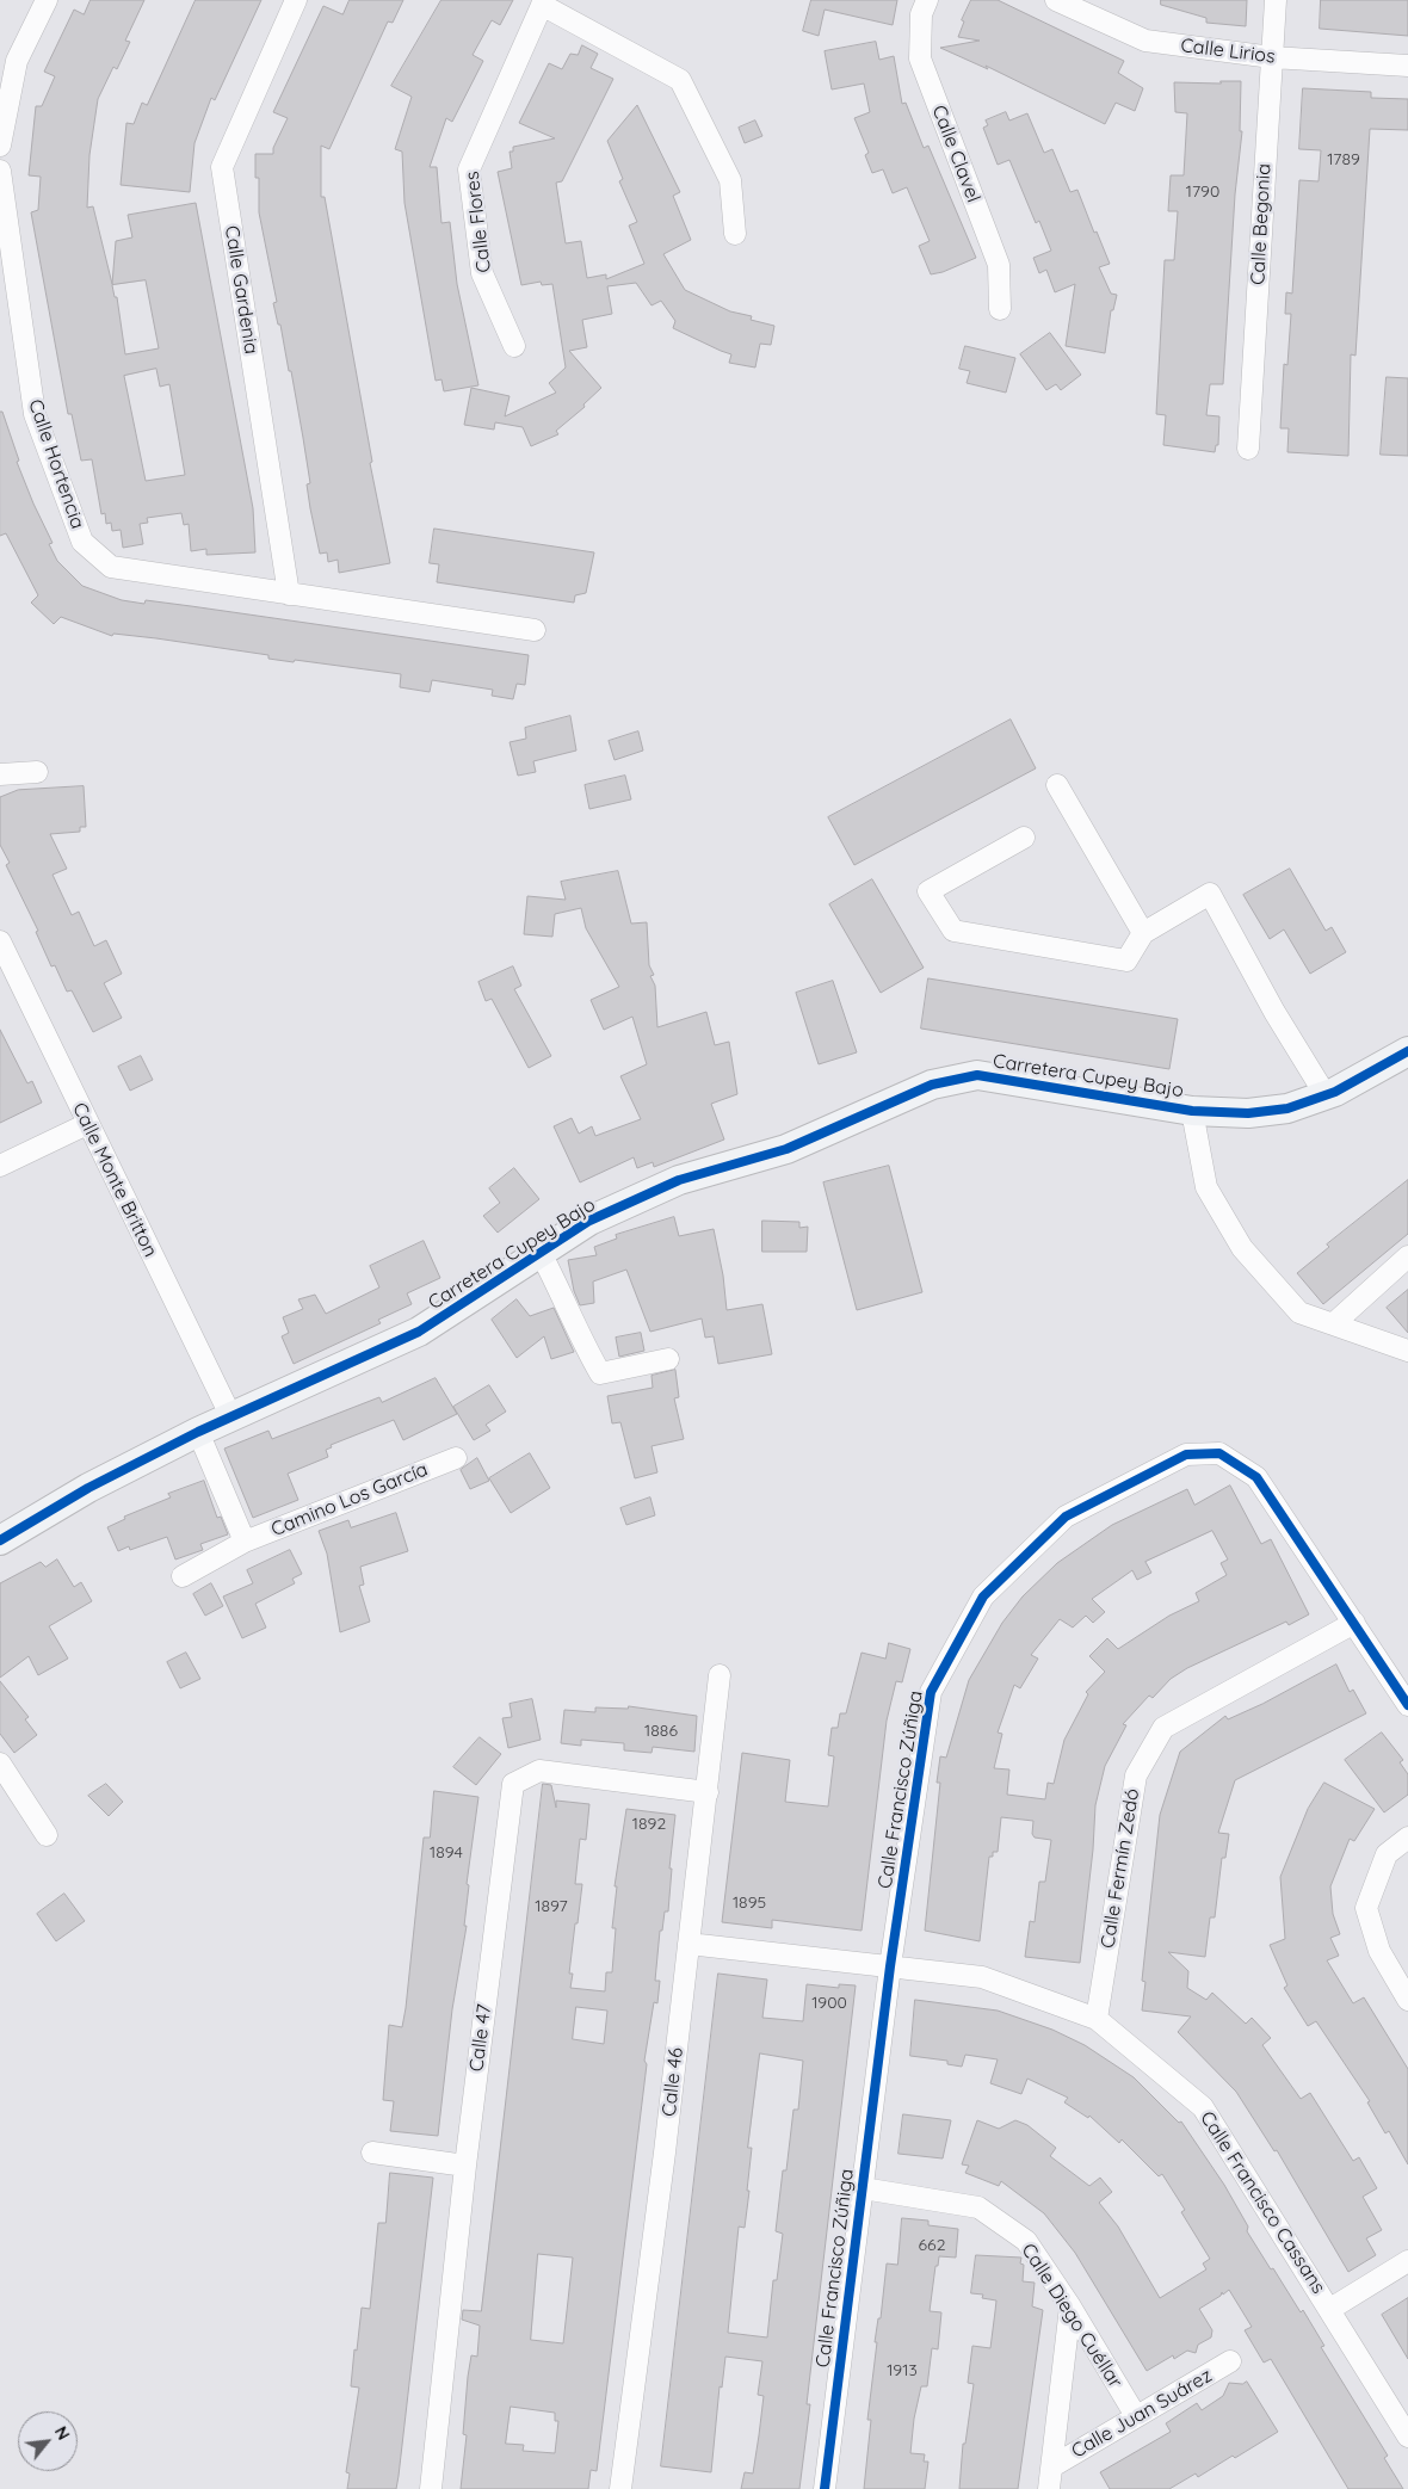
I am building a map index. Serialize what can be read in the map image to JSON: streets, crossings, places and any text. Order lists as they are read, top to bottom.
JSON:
{
  "streets": {
    "street": [
      "Calle Lirios",
      "Calle Clavel",
      "Calle Flores",
      "Calle Begonia",
      "Calle Gardenia",
      "Calle Hortencia",
      "Carretera Cupey Bajo",
      "Calle Monte Britton",
      "Camino Los García",
      "Calle Francisco Zúñiga",
      "Calle Fermín Zedó",
      "Calle 47",
      "Calle 46",
      "Calle Francisco Cassans",
      "Calle Diego Cuéllar",
      "Calle Juan Suárez"
    ]
  },
  "crossings": [
    ["Calle Lirios", "Calle Begonia"],
    ["Calle Gardenia", "Calle Hortencia"],
    ["Carretera Cupey Bajo", "Calle Monte Britton"],
    ["Calle Francisco Zúñiga", "Calle Fermín Zedó"],
    ["Calle Francisco Zúñiga", "Calle Francisco Cassans"],
    ["Calle Francisco Zúñiga", "Calle Diego Cuéllar"],
    ["Calle Fermín Zedó", "Calle Francisco Cassans"],
    ["Calle 47", "Calle 46"],
    ["Calle 46", "Calle Francisco Cassans"],
    ["Calle Diego Cuéllar", "Calle Juan Suárez"]
  ],
  "house_numbers": [
    "1789",
    "1790",
    "1886",
    "1892",
    "1894",
    "1895",
    "1897",
    "1900",
    "662",
    "1913"
  ],
  "north": "top right"
}
